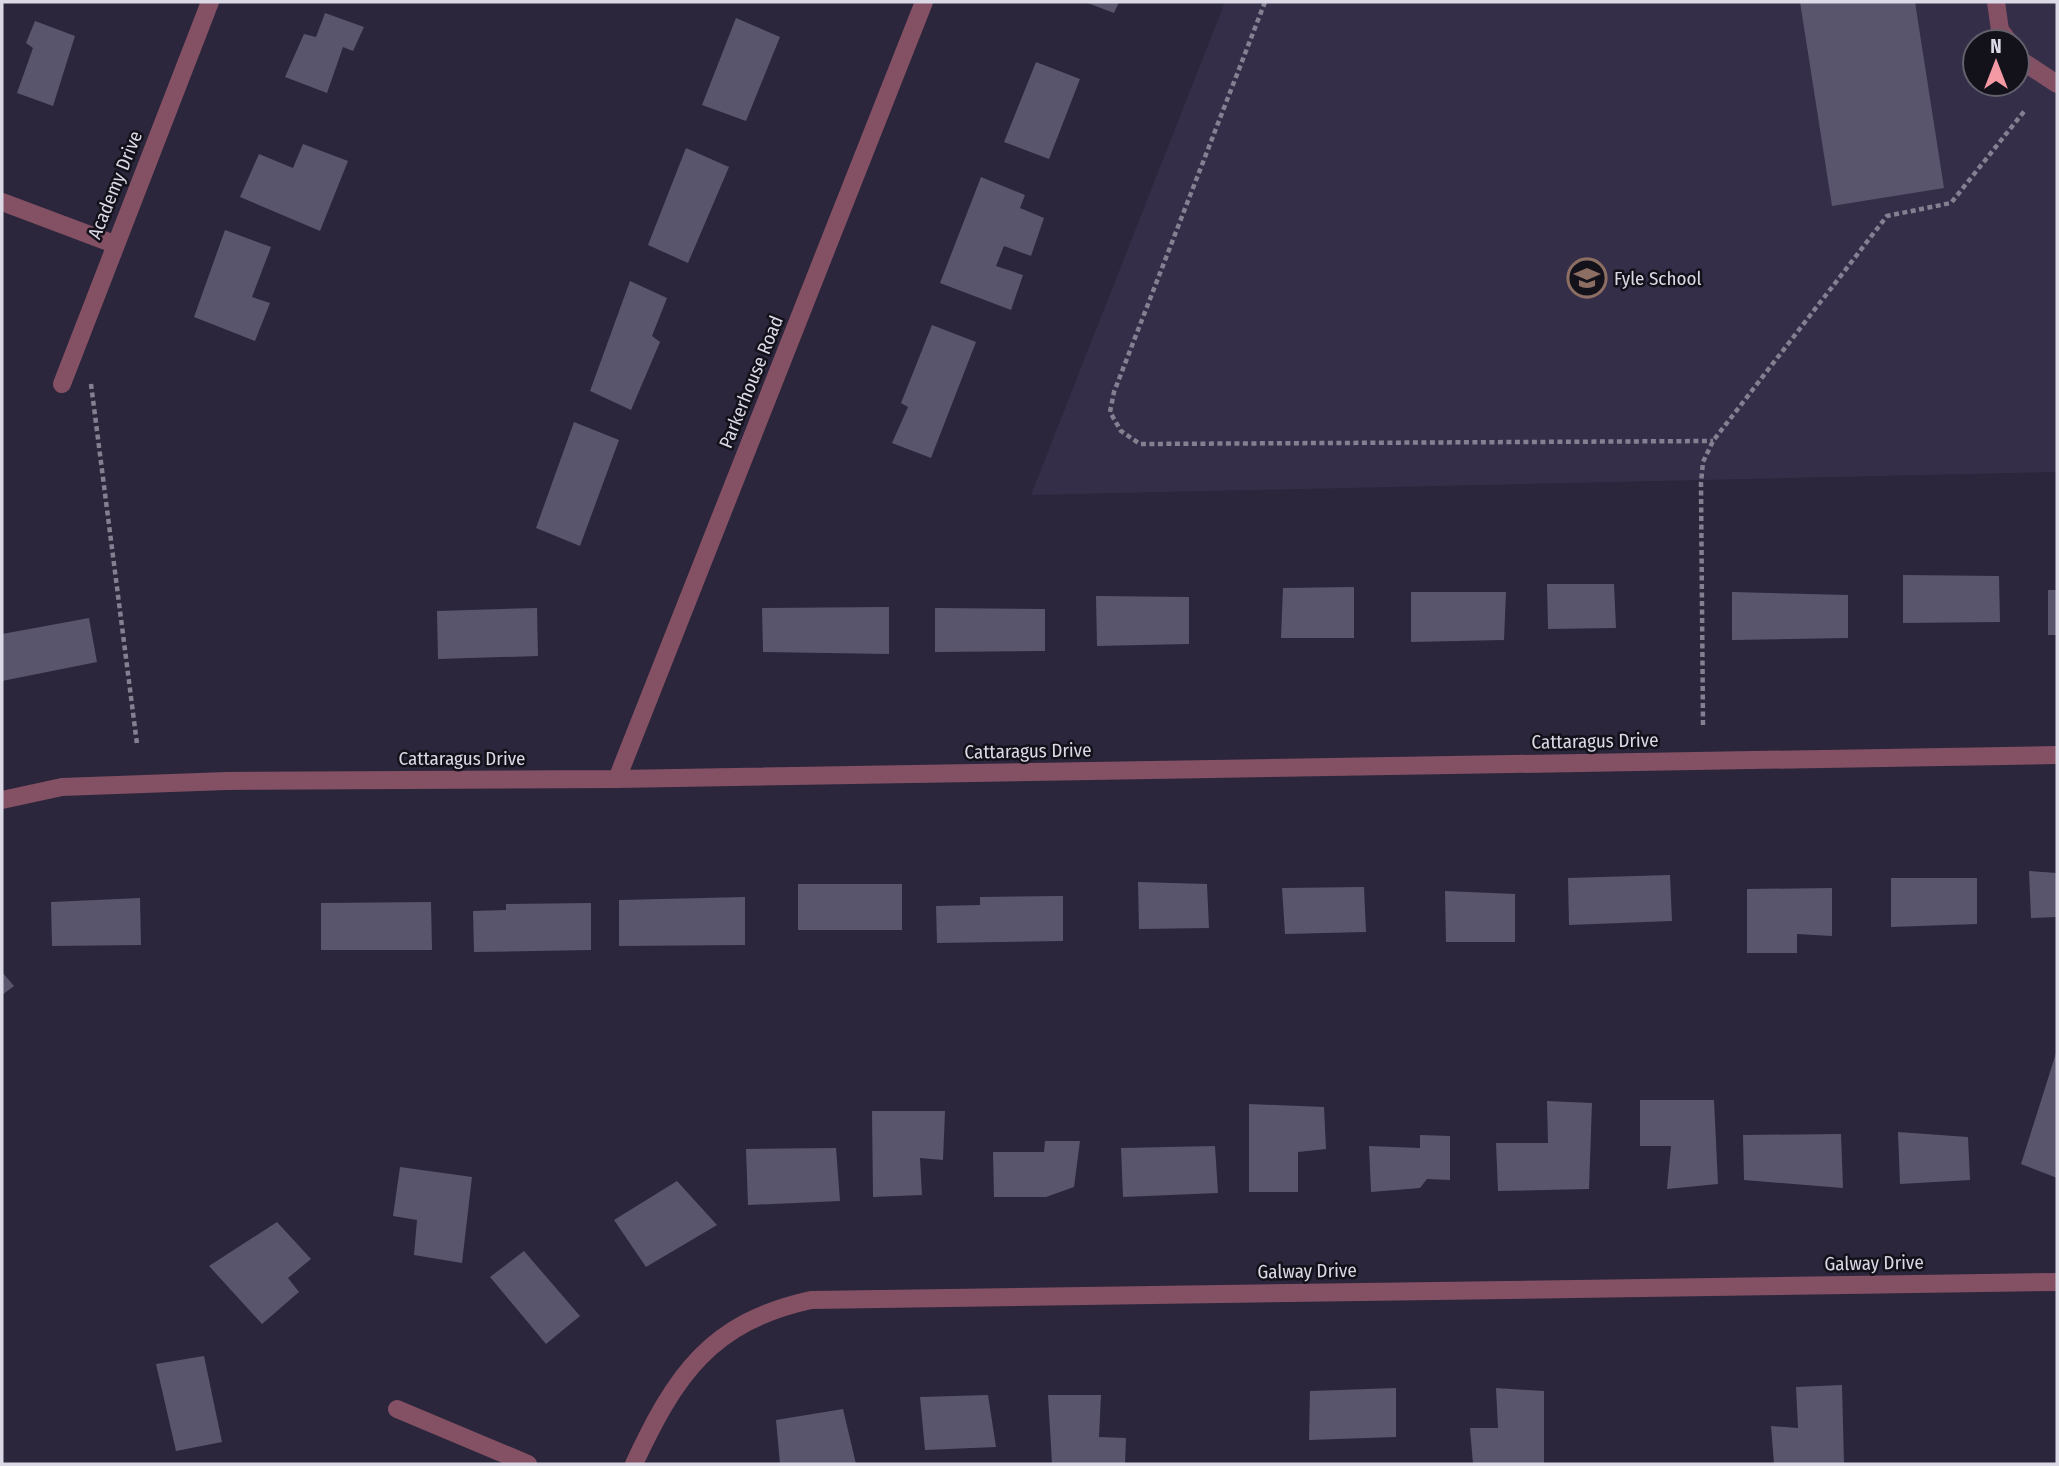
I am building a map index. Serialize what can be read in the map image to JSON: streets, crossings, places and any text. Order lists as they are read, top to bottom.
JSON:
{
  "streets": {
    "street": [
      "Academy Drive",
      "Parkerhouse Road",
      "Cattaragus Drive",
      "Galway Drive"
    ]
  },
  "crossings": [
    ["Parkerhouse Road", "Cattaragus Drive"]
  ],
  "places": {
    "school or university": ["Fyle School"]
  },
  "north": "top"
}
